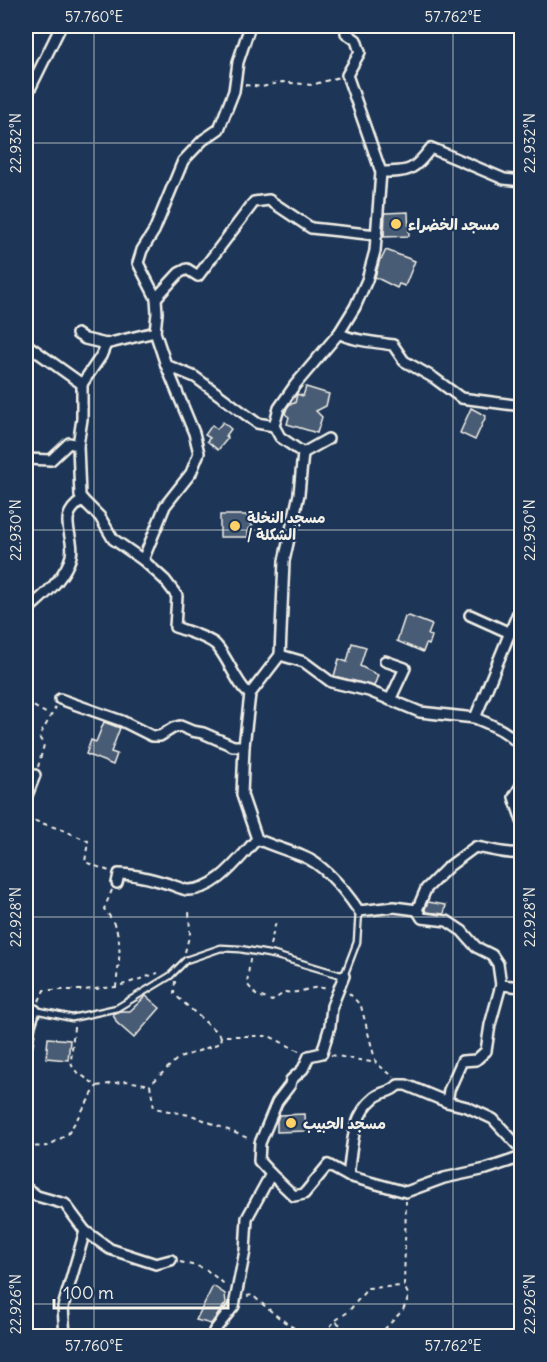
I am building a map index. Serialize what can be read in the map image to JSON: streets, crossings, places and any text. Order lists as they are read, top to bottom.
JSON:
{
  "places": ["مسجد الخضراء", "مسجد النخلة / الشكلة", "مسجد الحبيب"],
  "scale_bar": "100 m",
  "coordinates": [
    "57.760°E",
    "57.762°E",
    "22.932°N",
    "22.930°N",
    "22.928°N",
    "22.926°N"
  ]
}
